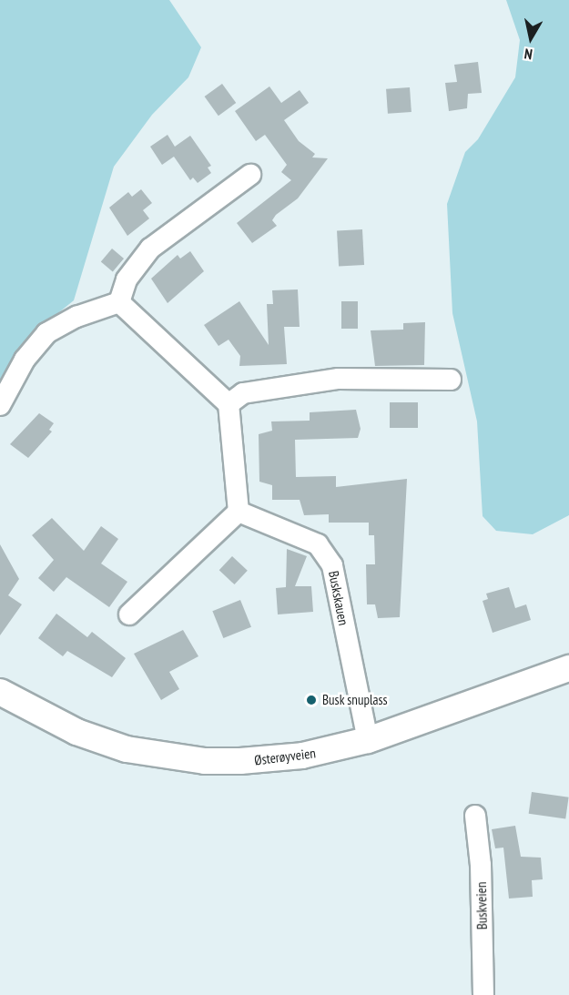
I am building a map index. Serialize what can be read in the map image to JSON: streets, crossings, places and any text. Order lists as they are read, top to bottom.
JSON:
{
  "streets": {
    "main road": ["Østerøyveien"],
    "street": ["Buskskauen", "Buskveien"]
  },
  "crossings": [
    ["Buskskauen", "Østerøyveien"]
  ],
  "places": ["Busk snuplass"],
  "north": "bottom"
}
